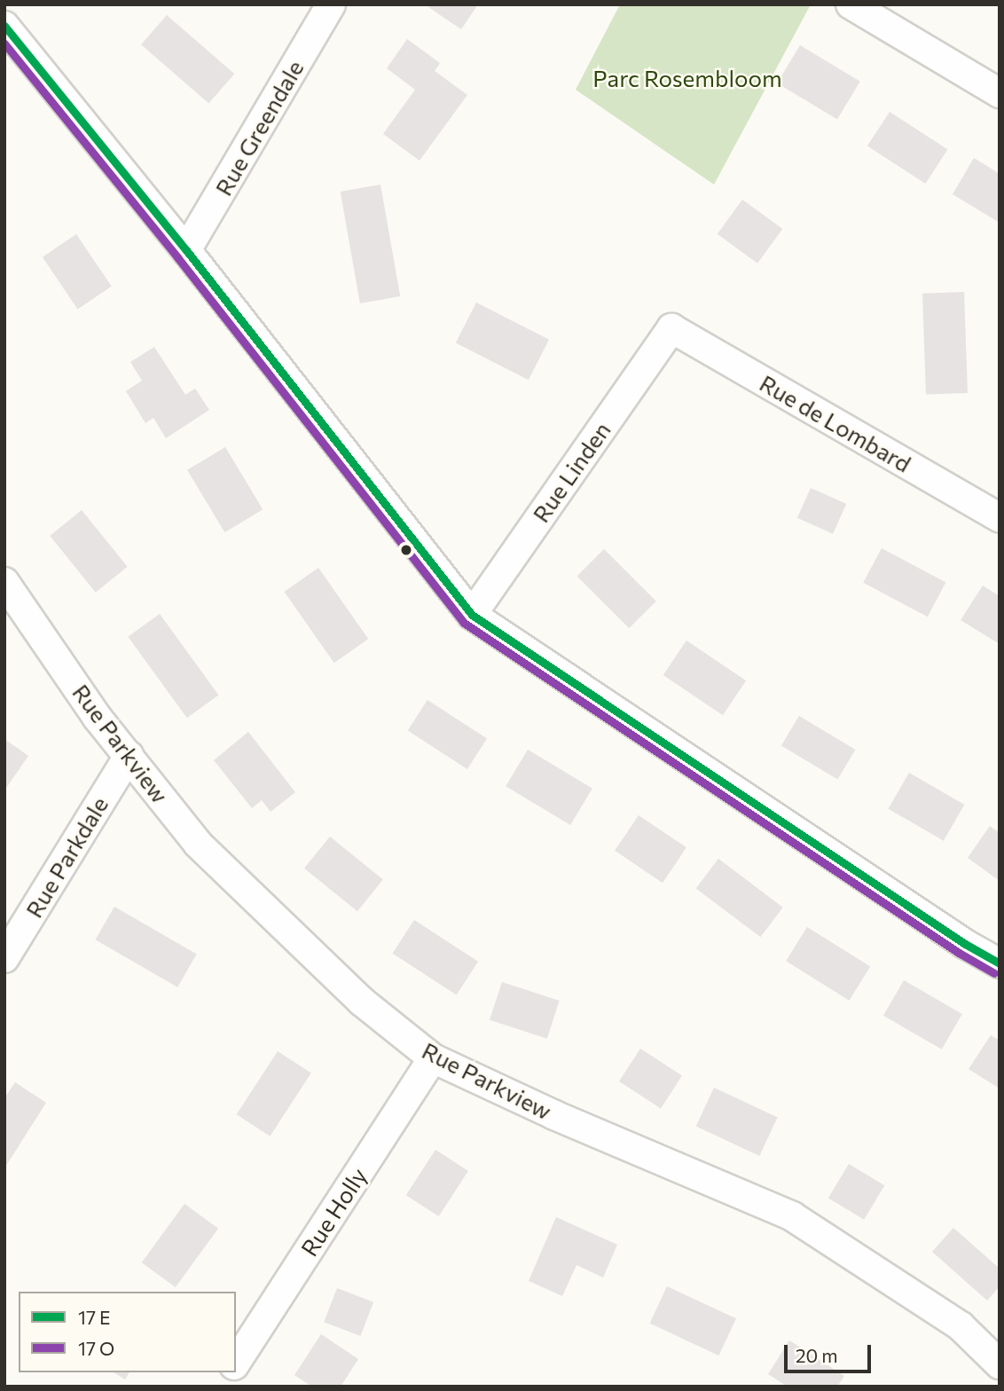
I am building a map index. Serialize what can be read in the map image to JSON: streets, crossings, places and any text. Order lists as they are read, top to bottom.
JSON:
{
  "streets": {
    "street": [
      "Rue Greendale",
      "Rue de Lombard",
      "Rue Linden",
      "Rue Parkview",
      "Rue Parkdale",
      "Rue Holly"
    ]
  },
  "crossings": [
    ["Rue de Lombard", "Rue Linden"],
    ["Rue Parkview", "Rue Parkdale"],
    ["Rue Parkview", "Rue Holly"]
  ],
  "parks": ["Parc Rosembloom"],
  "legend": ["17 E", "17 O"],
  "scale_bar": "20 m"
}
